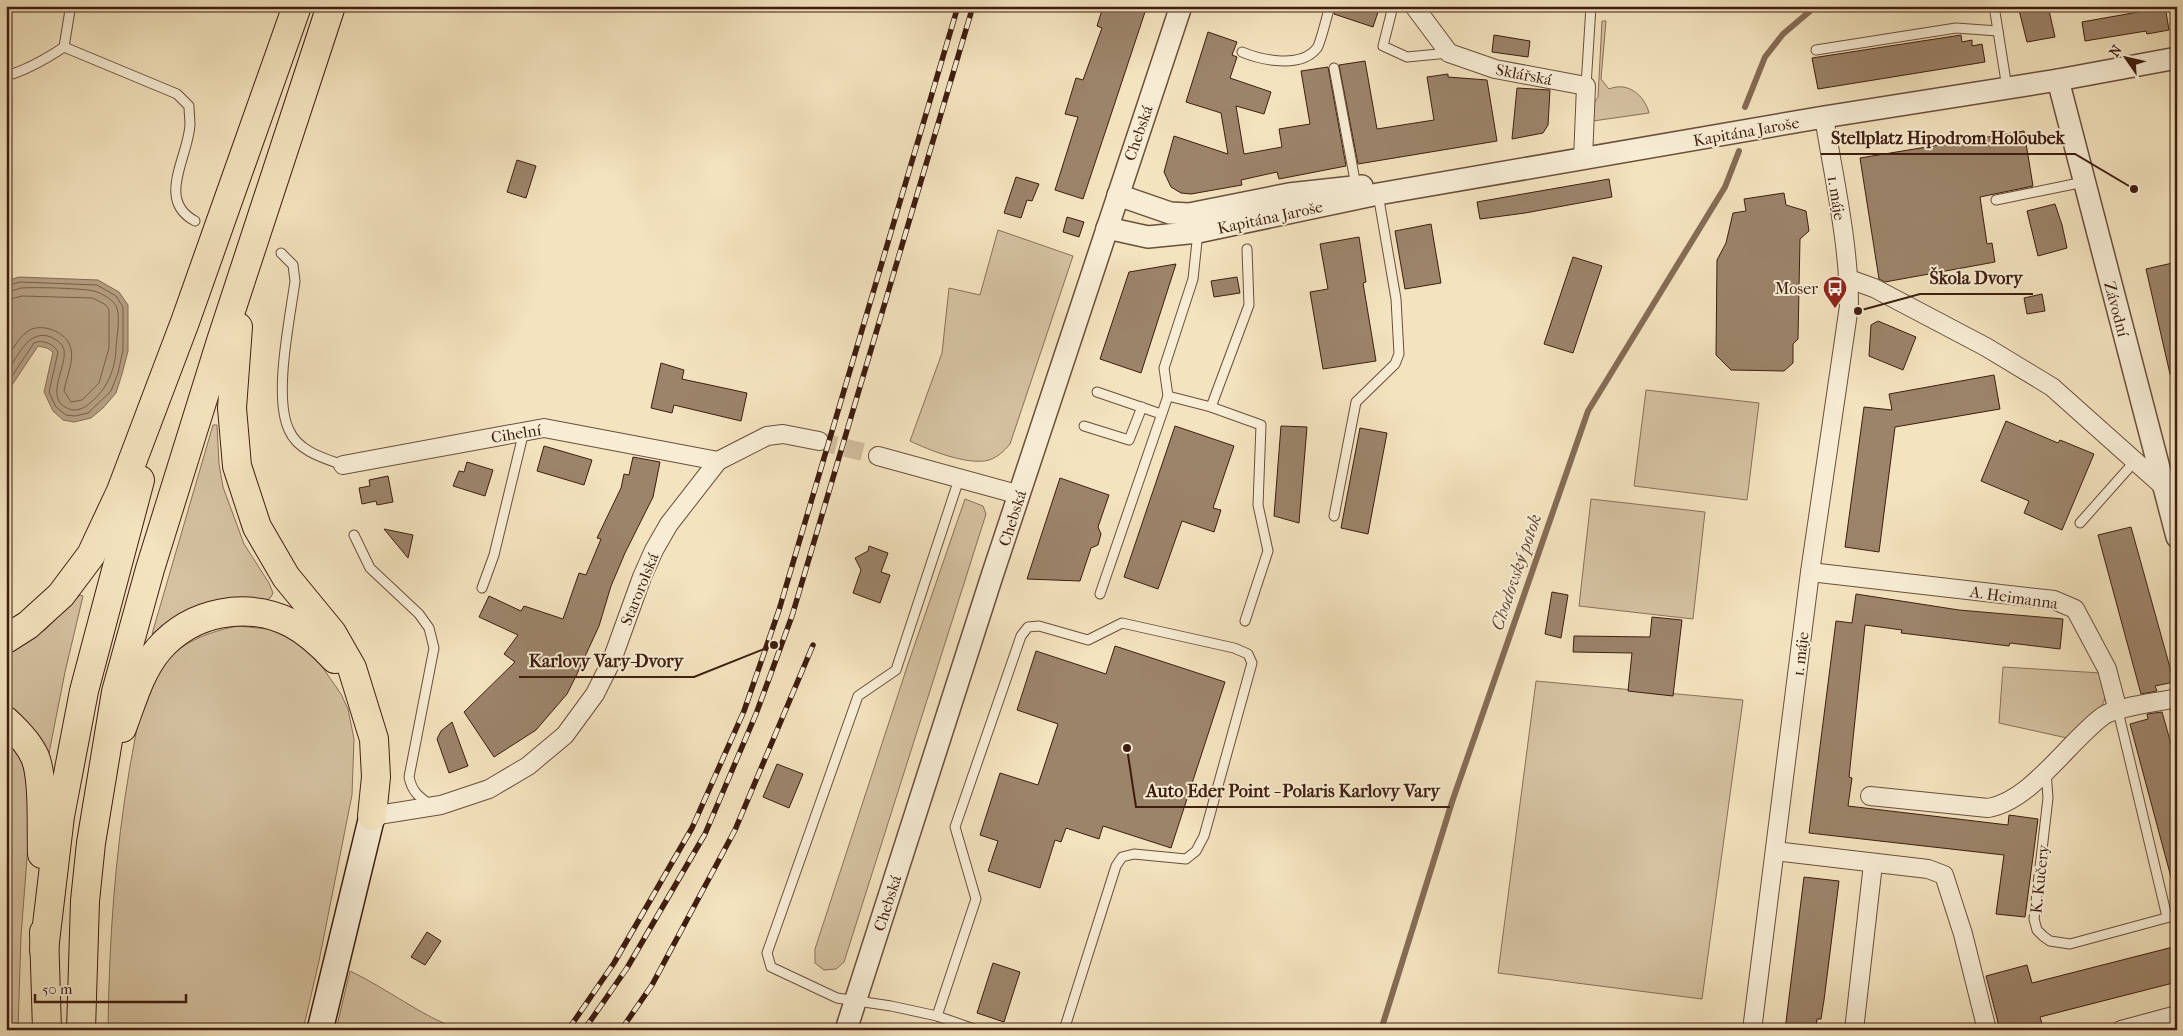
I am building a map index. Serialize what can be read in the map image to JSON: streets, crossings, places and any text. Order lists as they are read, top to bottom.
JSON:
{
  "streets": {
    "street": [
      "Sklářská",
      "Kapitána Jaroše",
      "Chebská",
      "1. máje",
      "Závodní",
      "Cihelní",
      "Starorolská",
      "A. Heimanna"
    ],
    "lane": ["K. Kučery"]
  },
  "crossings": [
    ["Kapitána Jaroše", "Chebská"],
    ["Kapitána Jaroše", "1. máje"],
    ["Kapitána Jaroše", "Závodní"],
    ["1. máje", "A. Heimanna"],
    ["Cihelní", "Starorolská"]
  ],
  "water": ["Chodovský potok"],
  "places": {
    "other": [
      "Stellplatz Hipodrom Holoubek",
      "Škola Dvory",
      "Karlovy Vary-Dvory",
      "Auto Eder Point - Polaris Karlovy Vary"
    ],
    "bus stop": ["Moser"]
  },
  "scale_bar": "50 m",
  "north": "top left"
}
